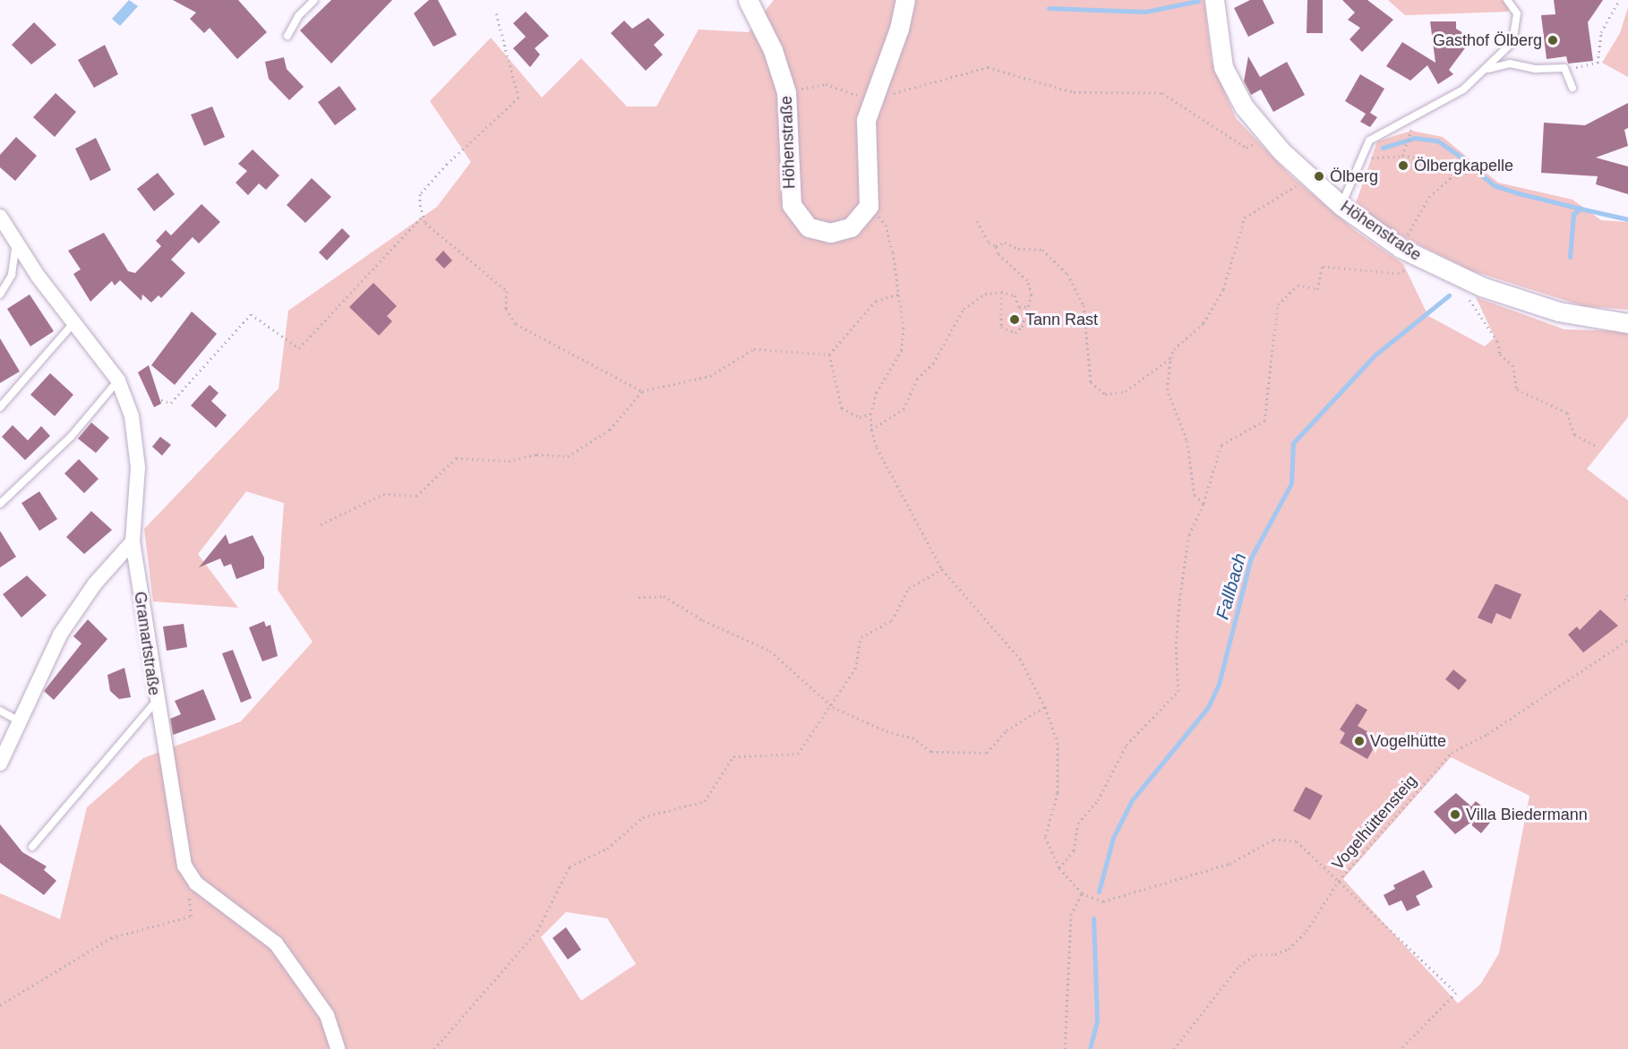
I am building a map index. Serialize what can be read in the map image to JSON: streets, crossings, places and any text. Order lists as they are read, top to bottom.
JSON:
{
  "streets": {
    "street": ["Höhenstraße", "Gramartstraße"],
    "path": ["Vogelhüttensteig"]
  },
  "water": ["Fallbach"],
  "places": [
    "Gasthof Ölberg",
    "Ölbergkapelle",
    "Ölberg",
    "Tann Rast",
    "Vogelhütte",
    "Villa Biedermann"
  ]
}
